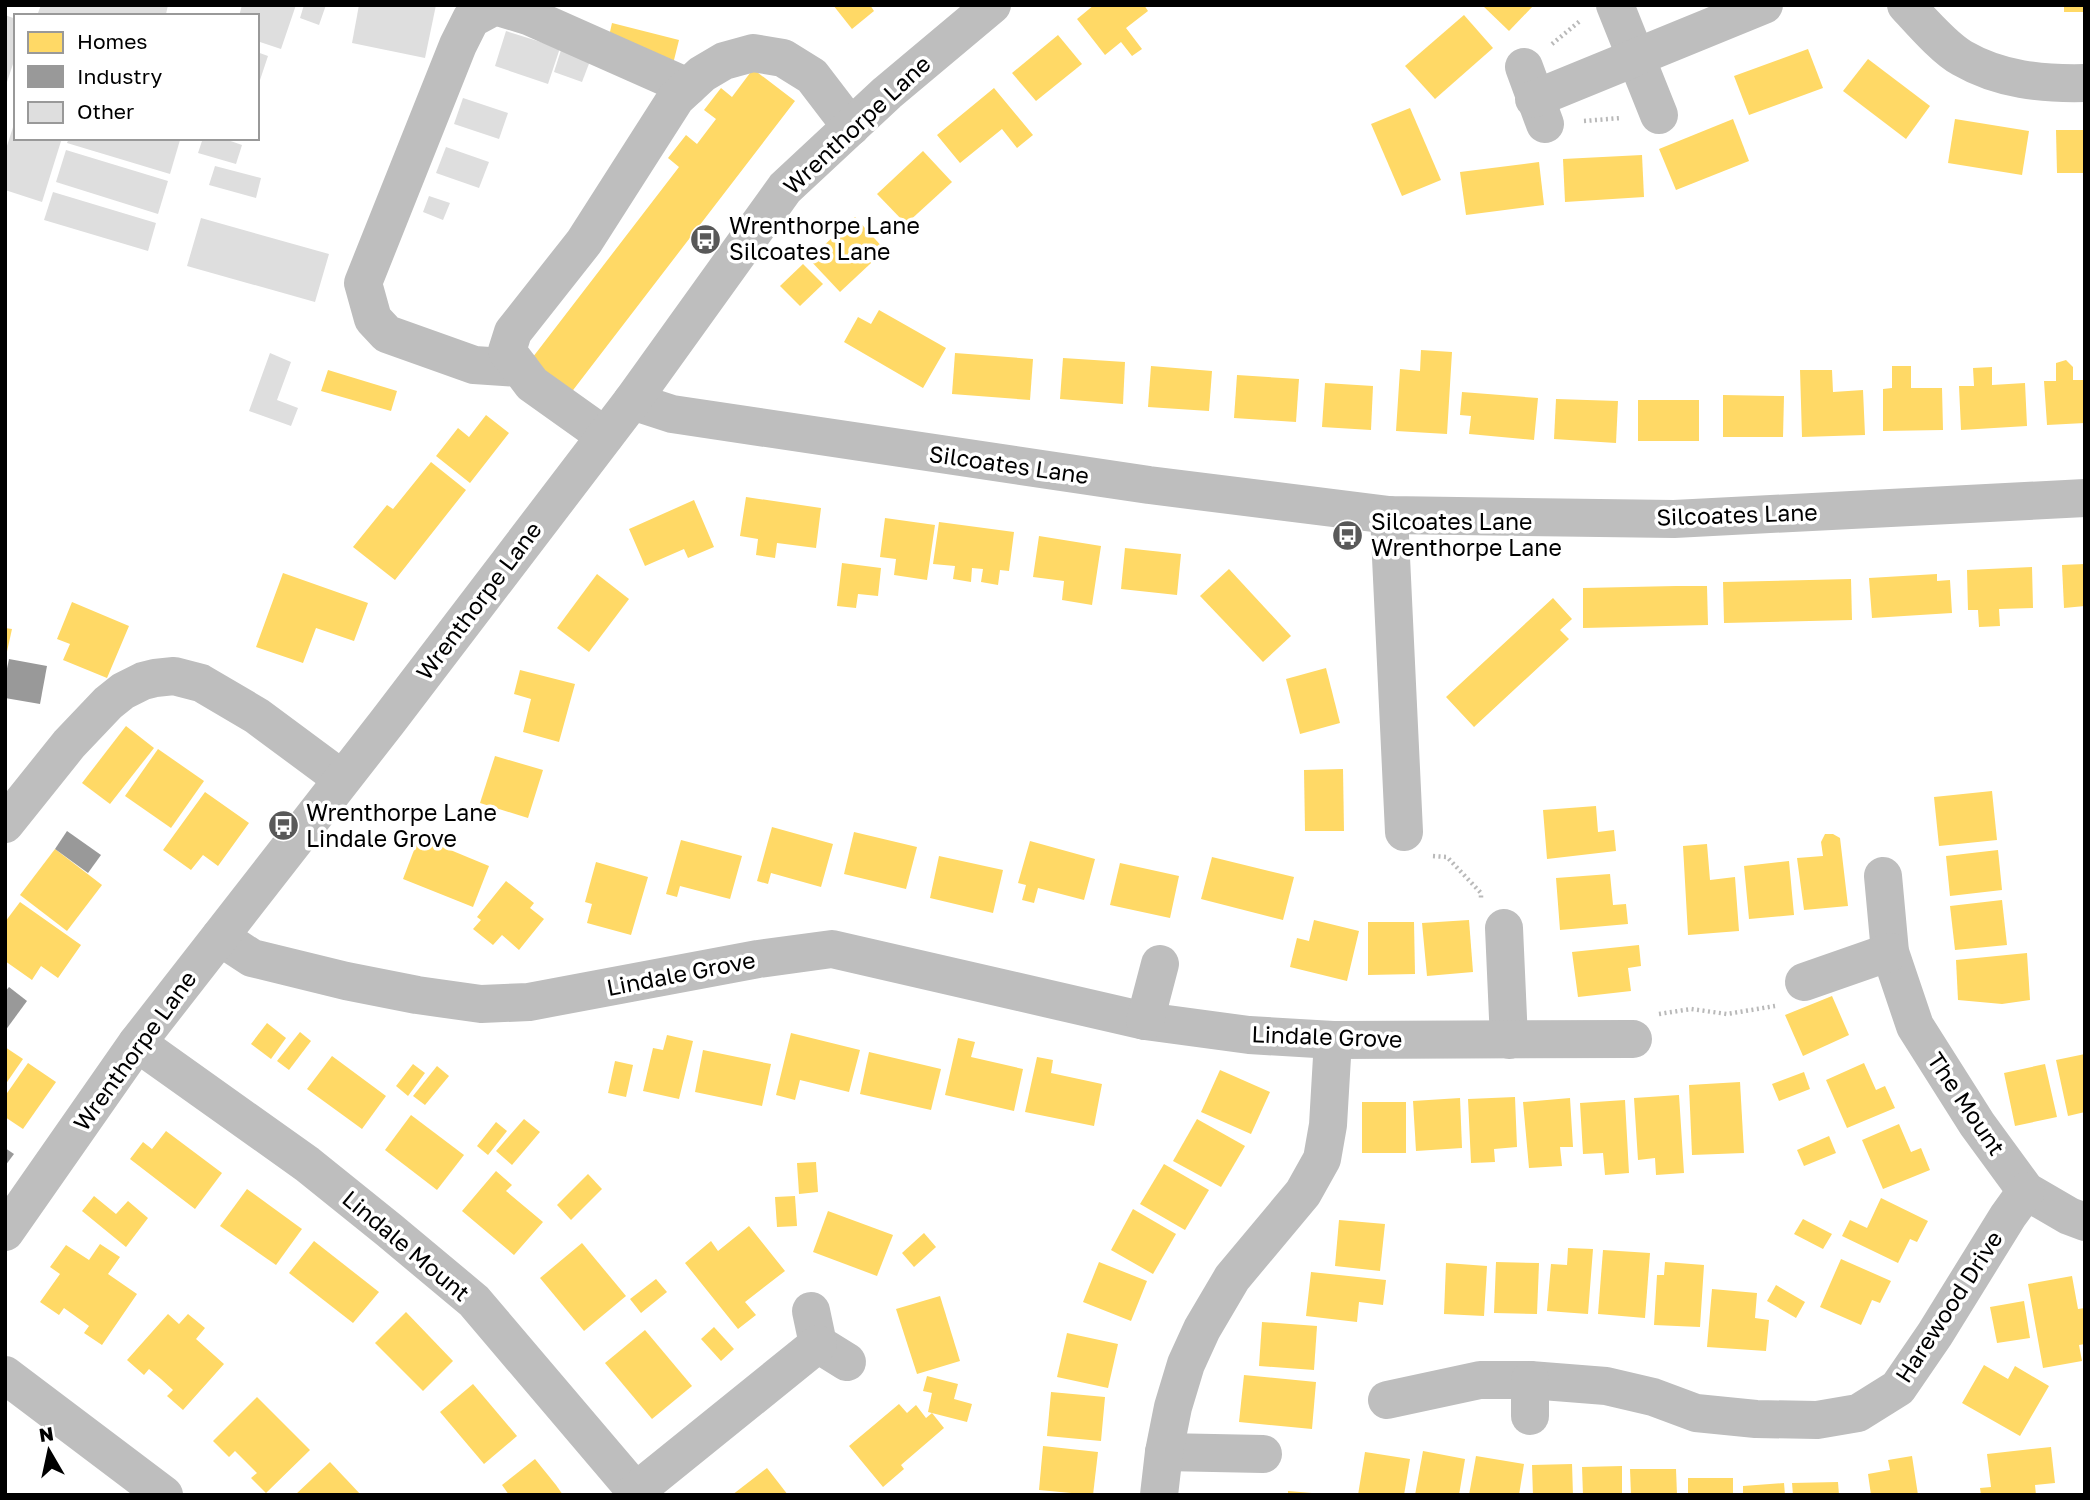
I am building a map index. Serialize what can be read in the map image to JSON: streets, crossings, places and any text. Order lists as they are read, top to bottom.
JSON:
{
  "streets": {
    "street": [
      "Wrenthorpe Lane",
      "Silcoates Lane",
      "Lindale Grove",
      "The Mount",
      "Lindale Mount",
      "Harewood Drive"
    ]
  },
  "crossings": [
    ["Wrenthorpe Lane", "Silcoates Lane"],
    ["Wrenthorpe Lane", "Lindale Grove"],
    ["Wrenthorpe Lane", "Lindale Mount"],
    ["The Mount", "Harewood Drive"]
  ],
  "places": {
    "bus stop": ["Wrenthorpe Lane Silcoates Lane", "Silcoates Lane Wrenthorpe Lane", "Wrenthorpe Lane Lindale Grove"]
  },
  "legend": ["Homes", "Industry", "Other"],
  "north": "top"
}
